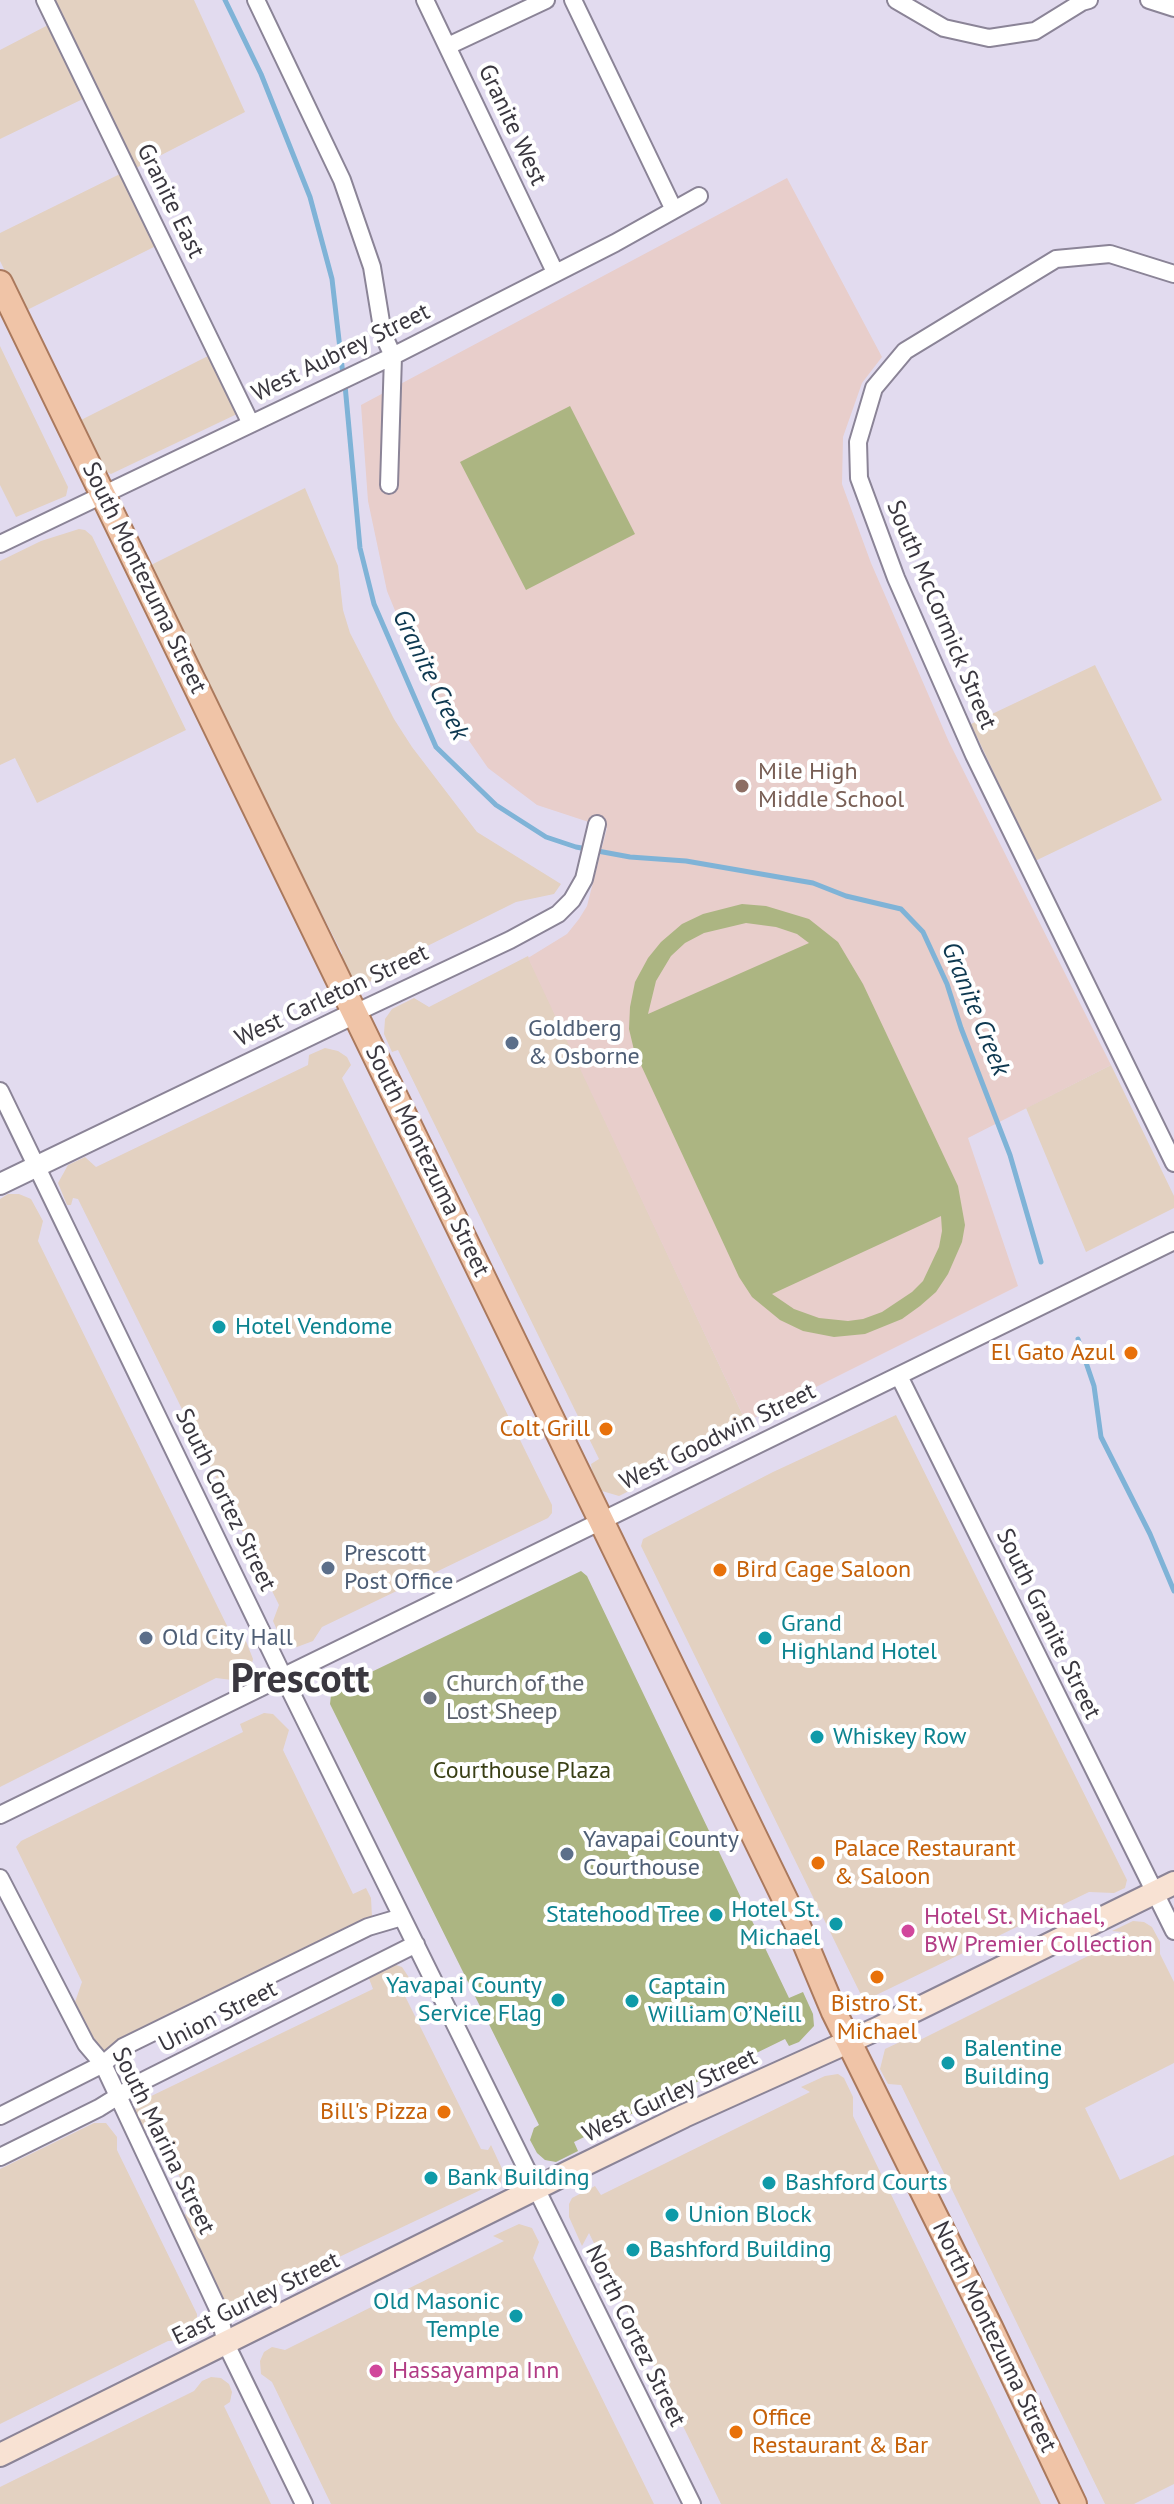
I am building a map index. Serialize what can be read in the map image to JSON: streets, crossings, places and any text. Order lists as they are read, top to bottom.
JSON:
{
  "streets": {
    "main road": [
      "South Montezuma Street",
      "West Gurley Street",
      "East Gurley Street",
      "North Montezuma Street"
    ],
    "street": [
      "Granite West",
      "Granite East",
      "West Aubrey Street",
      "South McCormick Street",
      "West Carleton Street",
      "West Goodwin Street",
      "South Cortez Street",
      "South Granite Street",
      "Union Street",
      "South Marina Street",
      "North Cortez Street"
    ]
  },
  "crossings": [
    ["Granite West", "West Aubrey Street"],
    ["Granite East", "West Aubrey Street"],
    ["West Aubrey Street", "South Montezuma Street"],
    ["South Montezuma Street", "West Carleton Street"],
    ["South Montezuma Street", "West Goodwin Street"],
    ["South Montezuma Street", "West Gurley Street"],
    ["South Montezuma Street", "North Montezuma Street"],
    ["West Carleton Street", "South Cortez Street"],
    ["West Goodwin Street", "South Cortez Street"],
    ["West Goodwin Street", "South Granite Street"],
    ["South Cortez Street", "Union Street"],
    ["South Cortez Street", "West Gurley Street"],
    ["South Cortez Street", "East Gurley Street"],
    ["South Cortez Street", "North Cortez Street"],
    ["South Granite Street", "West Gurley Street"],
    ["Union Street", "South Marina Street"],
    ["West Gurley Street", "East Gurley Street"],
    ["West Gurley Street", "North Cortez Street"],
    ["West Gurley Street", "North Montezuma Street"],
    ["South Marina Street", "East Gurley Street"],
    ["East Gurley Street", "North Cortez Street"]
  ],
  "districts": ["Prescott"],
  "water": ["Granite Creek"],
  "parks": ["Courthouse Plaza"],
  "places": [
    "Mile High Middle School",
    "Goldberg & Osborne",
    "Hotel Vendome",
    "El Gato Azul",
    "Colt Grill",
    "Prescott Post Office",
    "Bird Cage Saloon",
    "Old City Hall",
    "Grand Highland Hotel",
    "Church of the Lost Sheep",
    "Whiskey Row",
    "Yavapai County Courthouse",
    "Palace Restaurant & Saloon",
    "Statehood Tree",
    "Hotel St. Michael",
    "Hotel St. Michael, BW Premier Collection",
    "Bistro St. Michael",
    "Yavapai County Service Flag",
    "Captain William O’Neill",
    "Balentine Building",
    "Bill's Pizza",
    "Bank Building",
    "Bashford Courts",
    "Union Block",
    "Bashford Building",
    "Old Masonic Temple",
    "Hassayampa Inn",
    "Office Restaurant & Bar"
  ]
}
